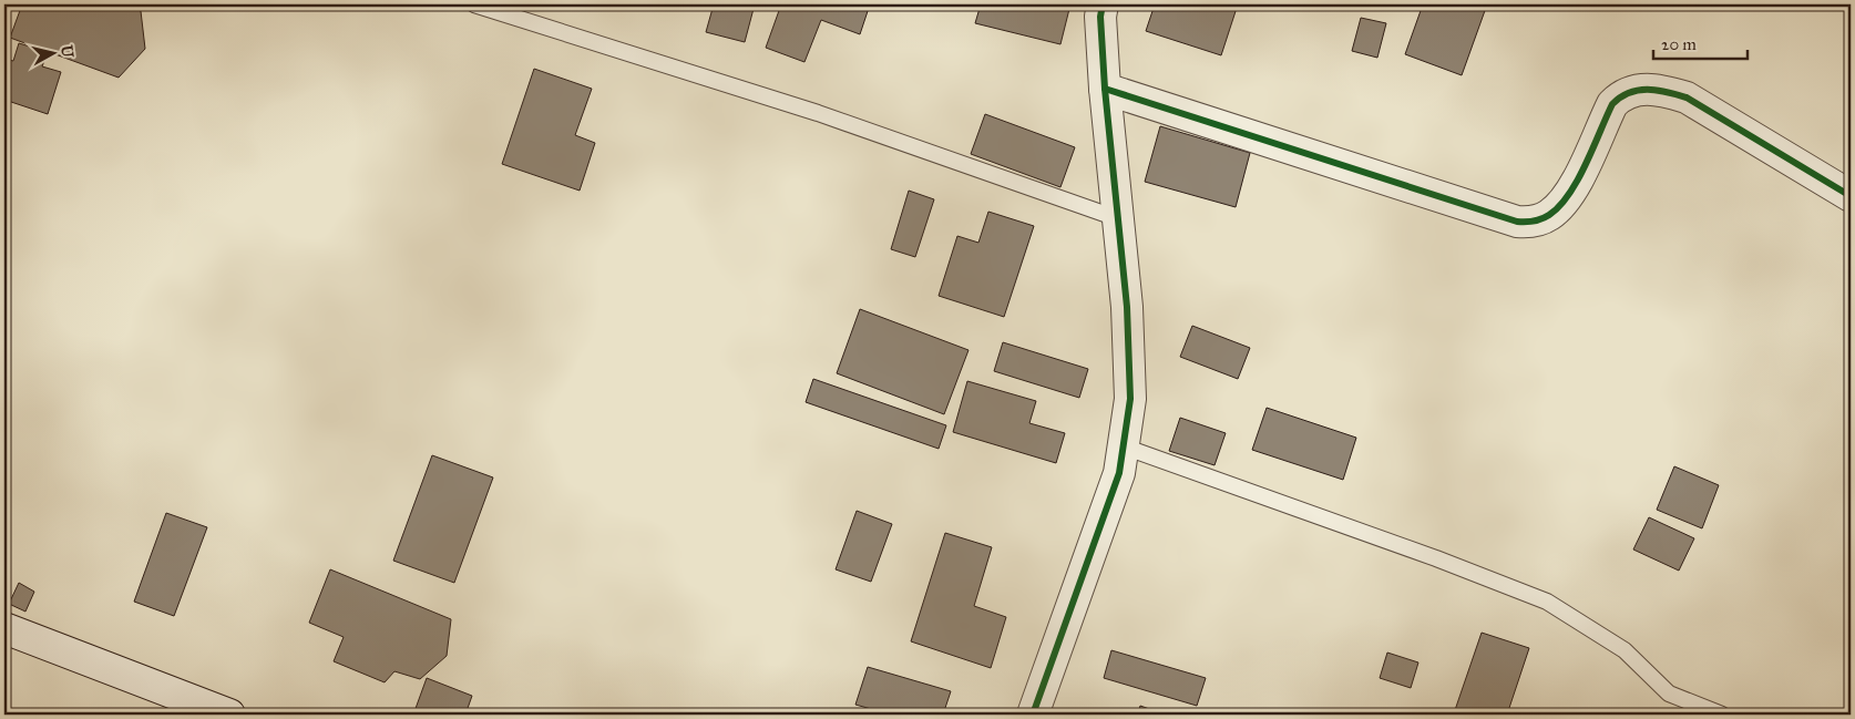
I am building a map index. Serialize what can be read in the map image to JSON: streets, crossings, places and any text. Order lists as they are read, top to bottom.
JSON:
{
  "scale_bar": "20 m",
  "north": "right"
}
